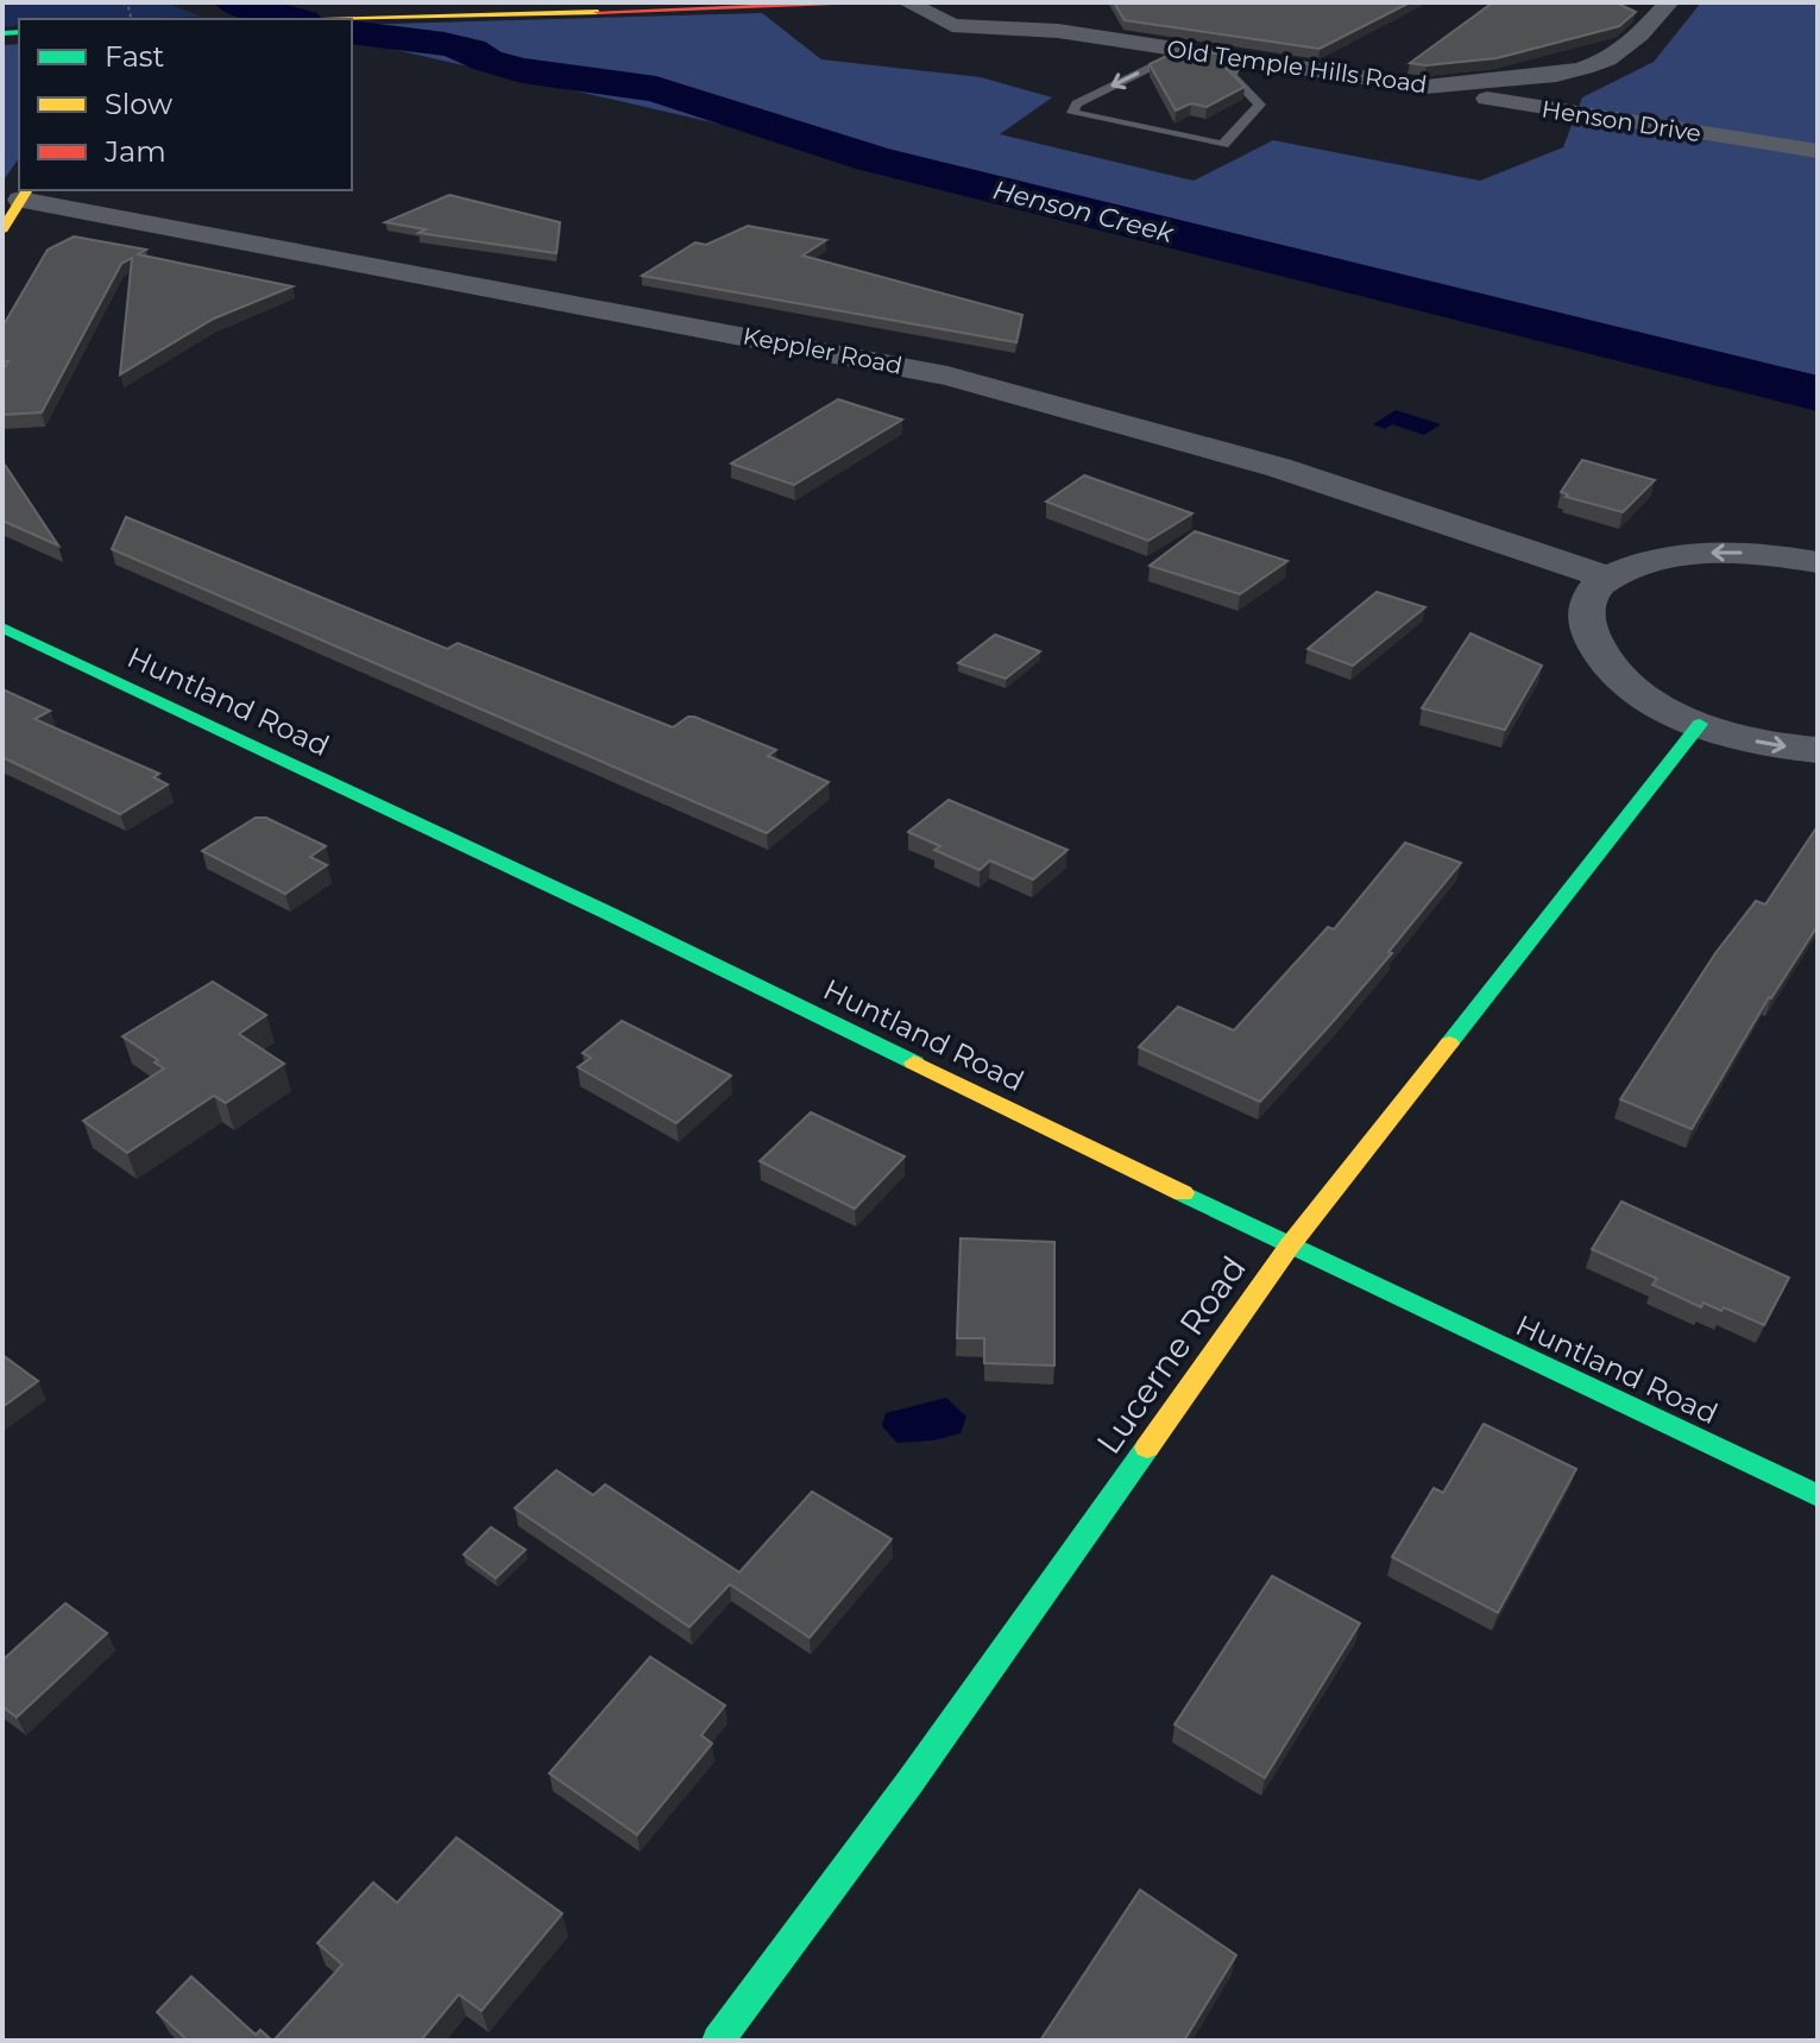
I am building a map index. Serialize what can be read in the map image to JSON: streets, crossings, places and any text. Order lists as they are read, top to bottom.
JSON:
{
  "streets": {
    "street": [
      "Old Temple Hills Road",
      "Henson Drive",
      "Keppler Road",
      "Huntland Road",
      "Lucerne Road"
    ]
  },
  "crossings": [
    ["Old Temple Hills Road", "Henson Drive"],
    ["Huntland Road", "Lucerne Road"]
  ],
  "water": ["Henson Creek"],
  "legend": ["Fast", "Slow", "Jam"]
}
